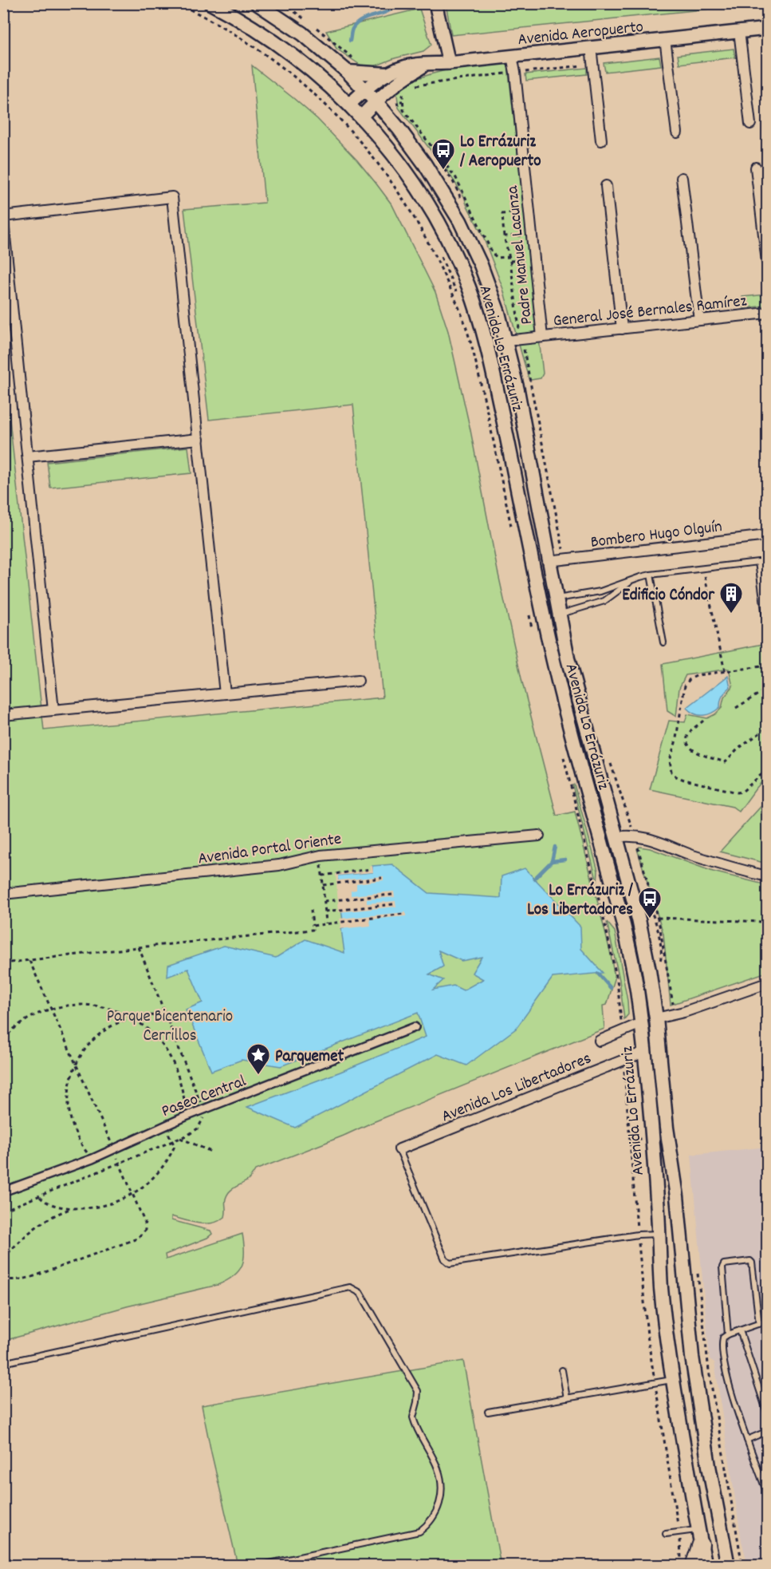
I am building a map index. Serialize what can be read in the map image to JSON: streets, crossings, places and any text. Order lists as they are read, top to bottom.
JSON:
{
  "streets": {
    "main road": ["Avenida Lo Errázuriz"],
    "street": [
      "Avenida Aeropuerto",
      "Padre Manuel Lacunza",
      "General José Bernales Ramírez",
      "Bombero Hugo Olguín",
      "Avenida Portal Oriente",
      "Avenida Los Libertadores",
      "Paseo Central"
    ]
  },
  "crossings": [
    ["Avenida Aeropuerto", "Padre Manuel Lacunza"],
    ["Avenida Aeropuerto", "Avenida Lo Errázuriz"],
    ["Padre Manuel Lacunza", "General José Bernales Ramírez"],
    ["General José Bernales Ramírez", "Avenida Lo Errázuriz"],
    ["Avenida Lo Errázuriz", "Bombero Hugo Olguín"],
    ["Avenida Lo Errázuriz", "Avenida Los Libertadores"]
  ],
  "parks": ["Parque Bicentenario Cerrillos"],
  "places": {
    "bus stop": ["Lo Errázuriz / Aeropuerto", "Lo Errázuriz / Los Libertadores"],
    "building": ["Edificio Cóndor"],
    "place": ["Parquemet"]
  }
}
